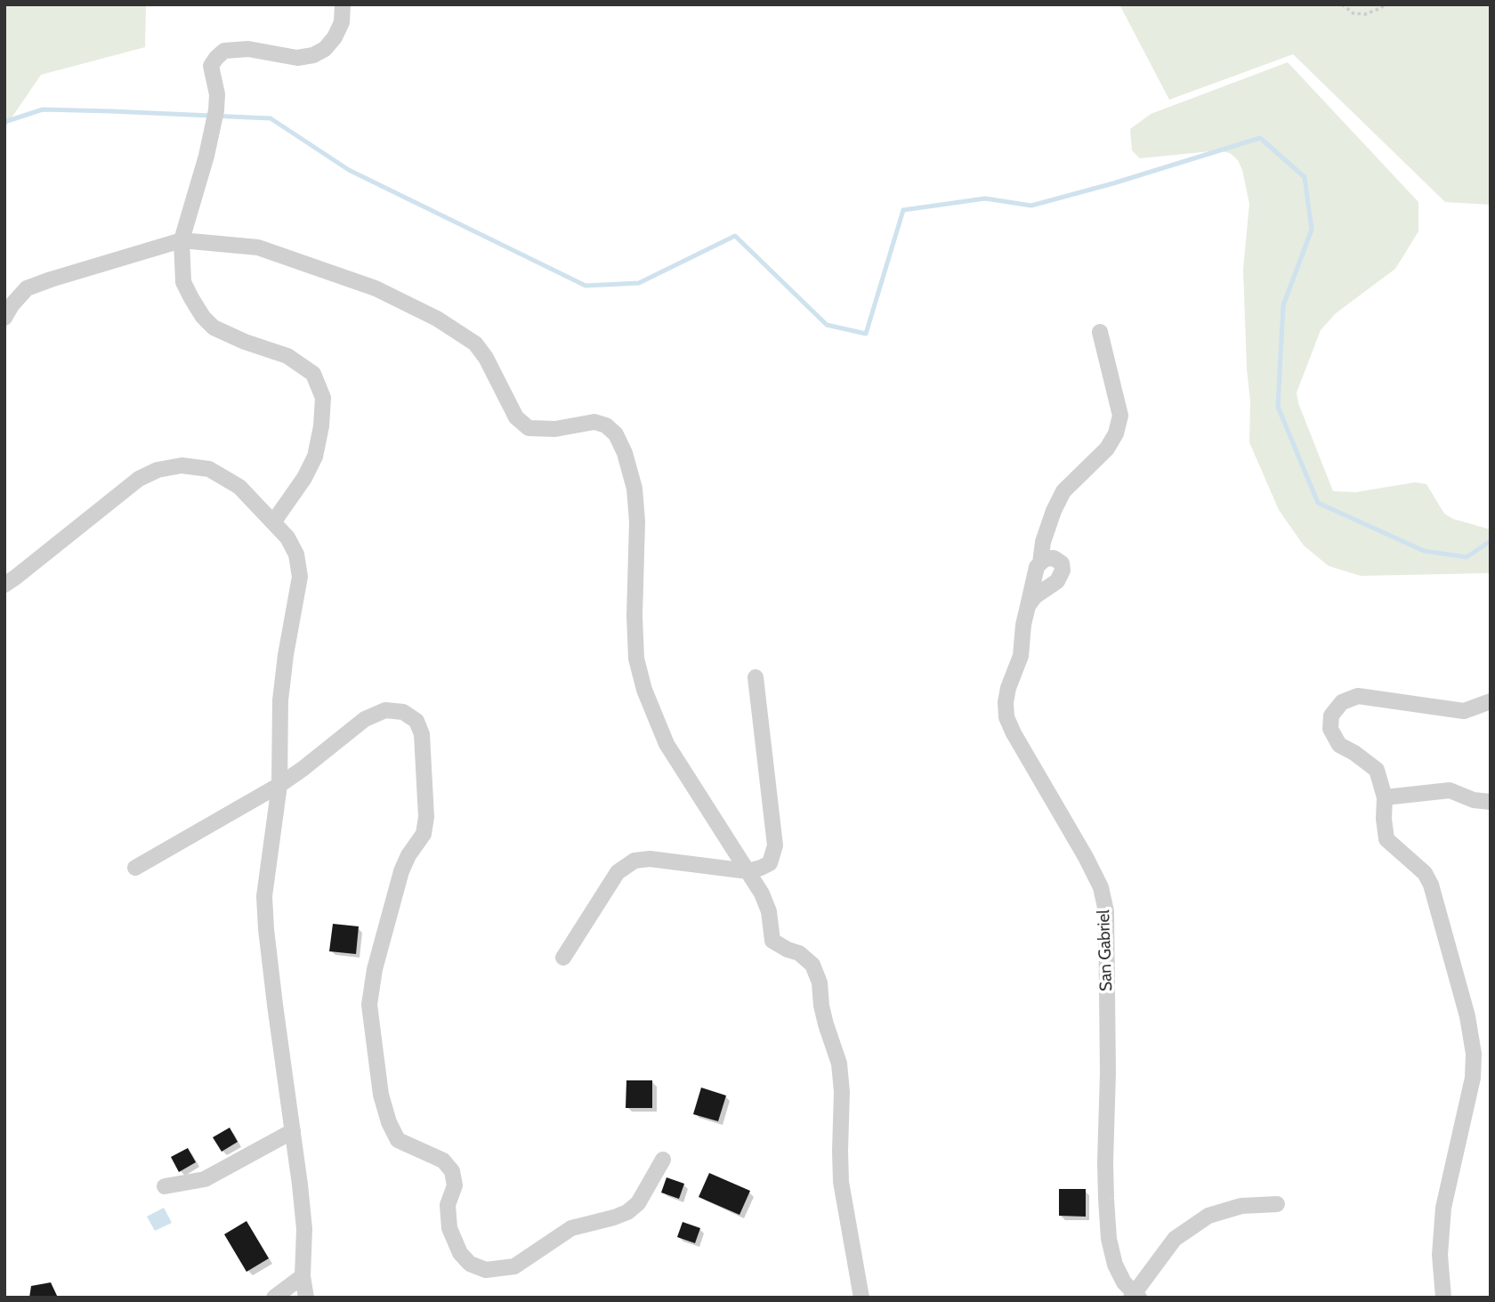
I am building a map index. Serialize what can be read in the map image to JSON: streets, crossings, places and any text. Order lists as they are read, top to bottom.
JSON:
{
  "streets": {
    "street": ["San Gabriel"]
  }
}
